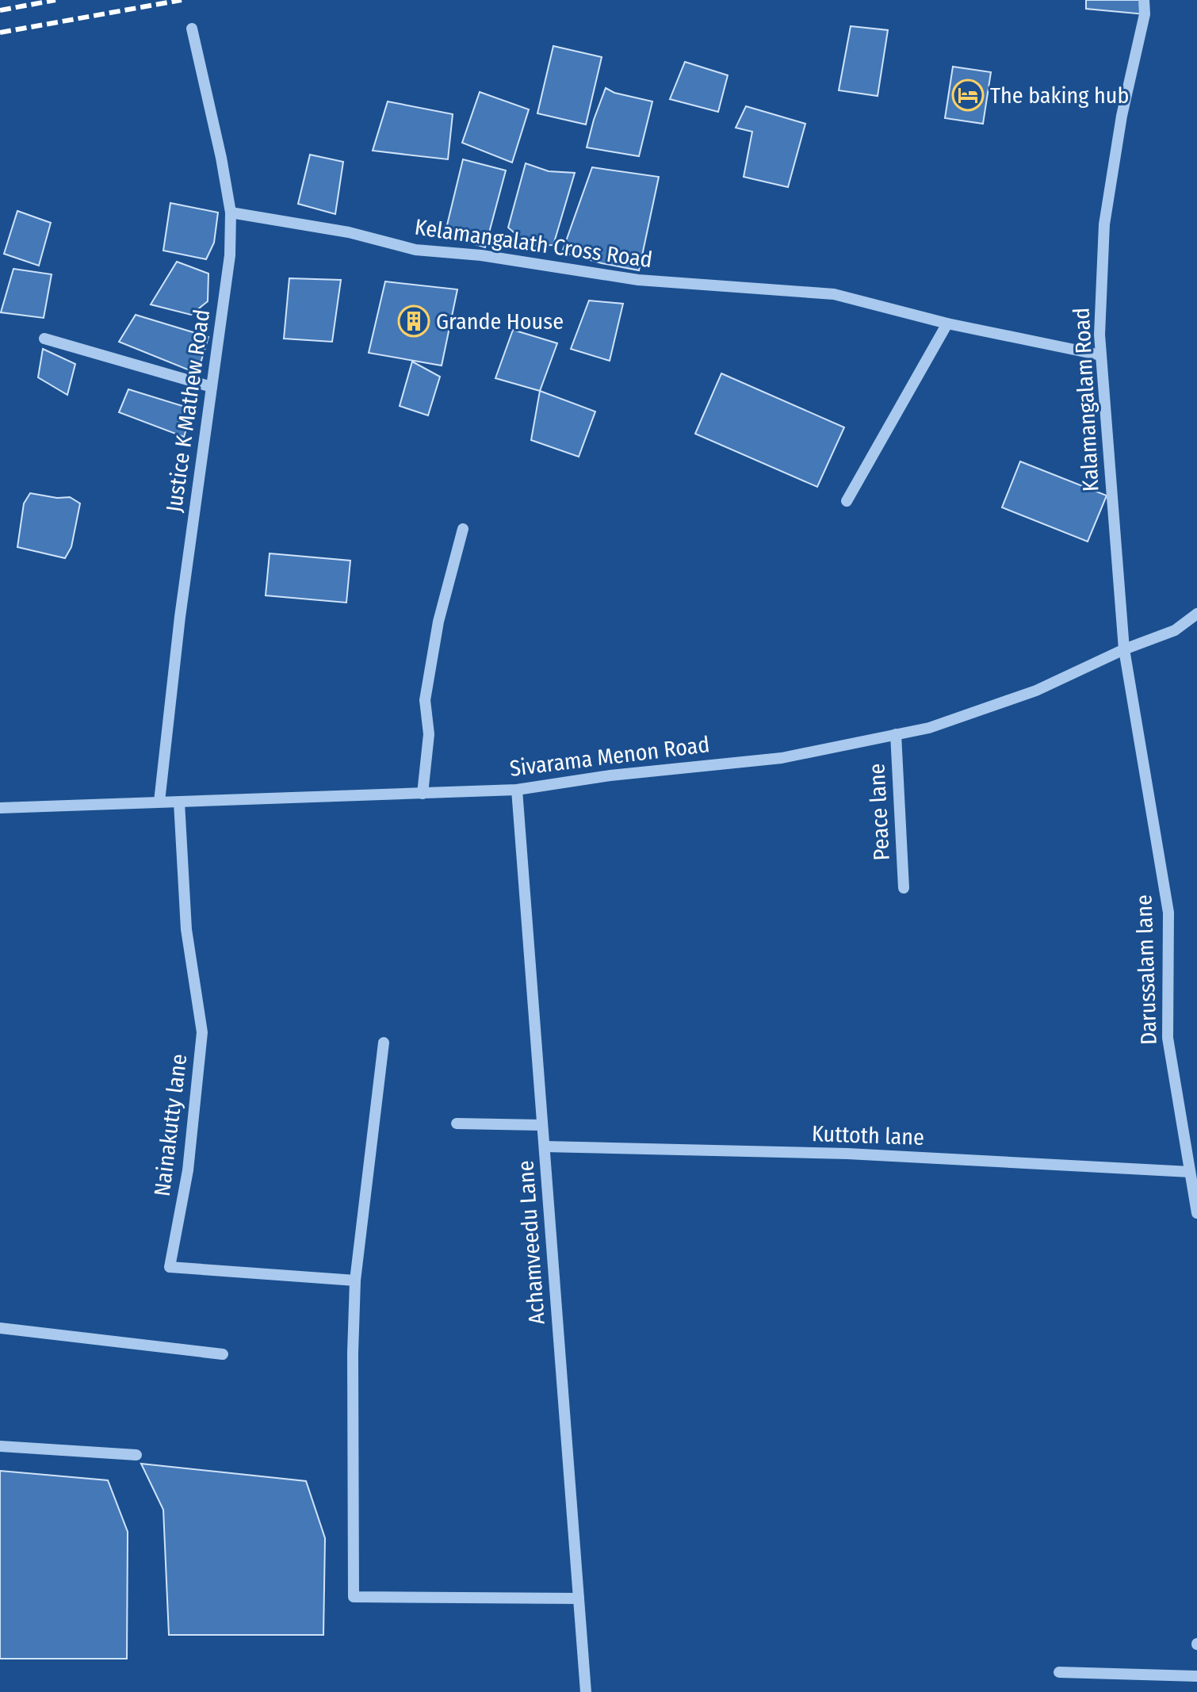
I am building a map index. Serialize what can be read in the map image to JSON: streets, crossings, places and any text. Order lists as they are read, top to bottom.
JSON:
{
  "streets": {
    "street": [
      "Kelamangalath Cross Road",
      "Kalamangalam Road",
      "Justice K Mathew Road",
      "Sivarama Menon Road",
      "Peace lane",
      "Darussalam lane",
      "Nainakutty lane",
      "Kuttoth lane",
      "Achamveedu Lane"
    ]
  },
  "crossings": [
    ["Kelamangalath Cross Road", "Kalamangalam Road"],
    ["Kelamangalath Cross Road", "Justice K Mathew Road"],
    ["Kalamangalam Road", "Sivarama Menon Road"],
    ["Kalamangalam Road", "Darussalam lane"],
    ["Justice K Mathew Road", "Sivarama Menon Road"],
    ["Sivarama Menon Road", "Peace lane"],
    ["Sivarama Menon Road", "Darussalam lane"],
    ["Sivarama Menon Road", "Nainakutty lane"],
    ["Sivarama Menon Road", "Achamveedu Lane"],
    ["Darussalam lane", "Kuttoth lane"],
    ["Kuttoth lane", "Achamveedu Lane"]
  ],
  "places": {
    "hotel": ["The baking hub"],
    "building": ["Grande House"]
  }
}
